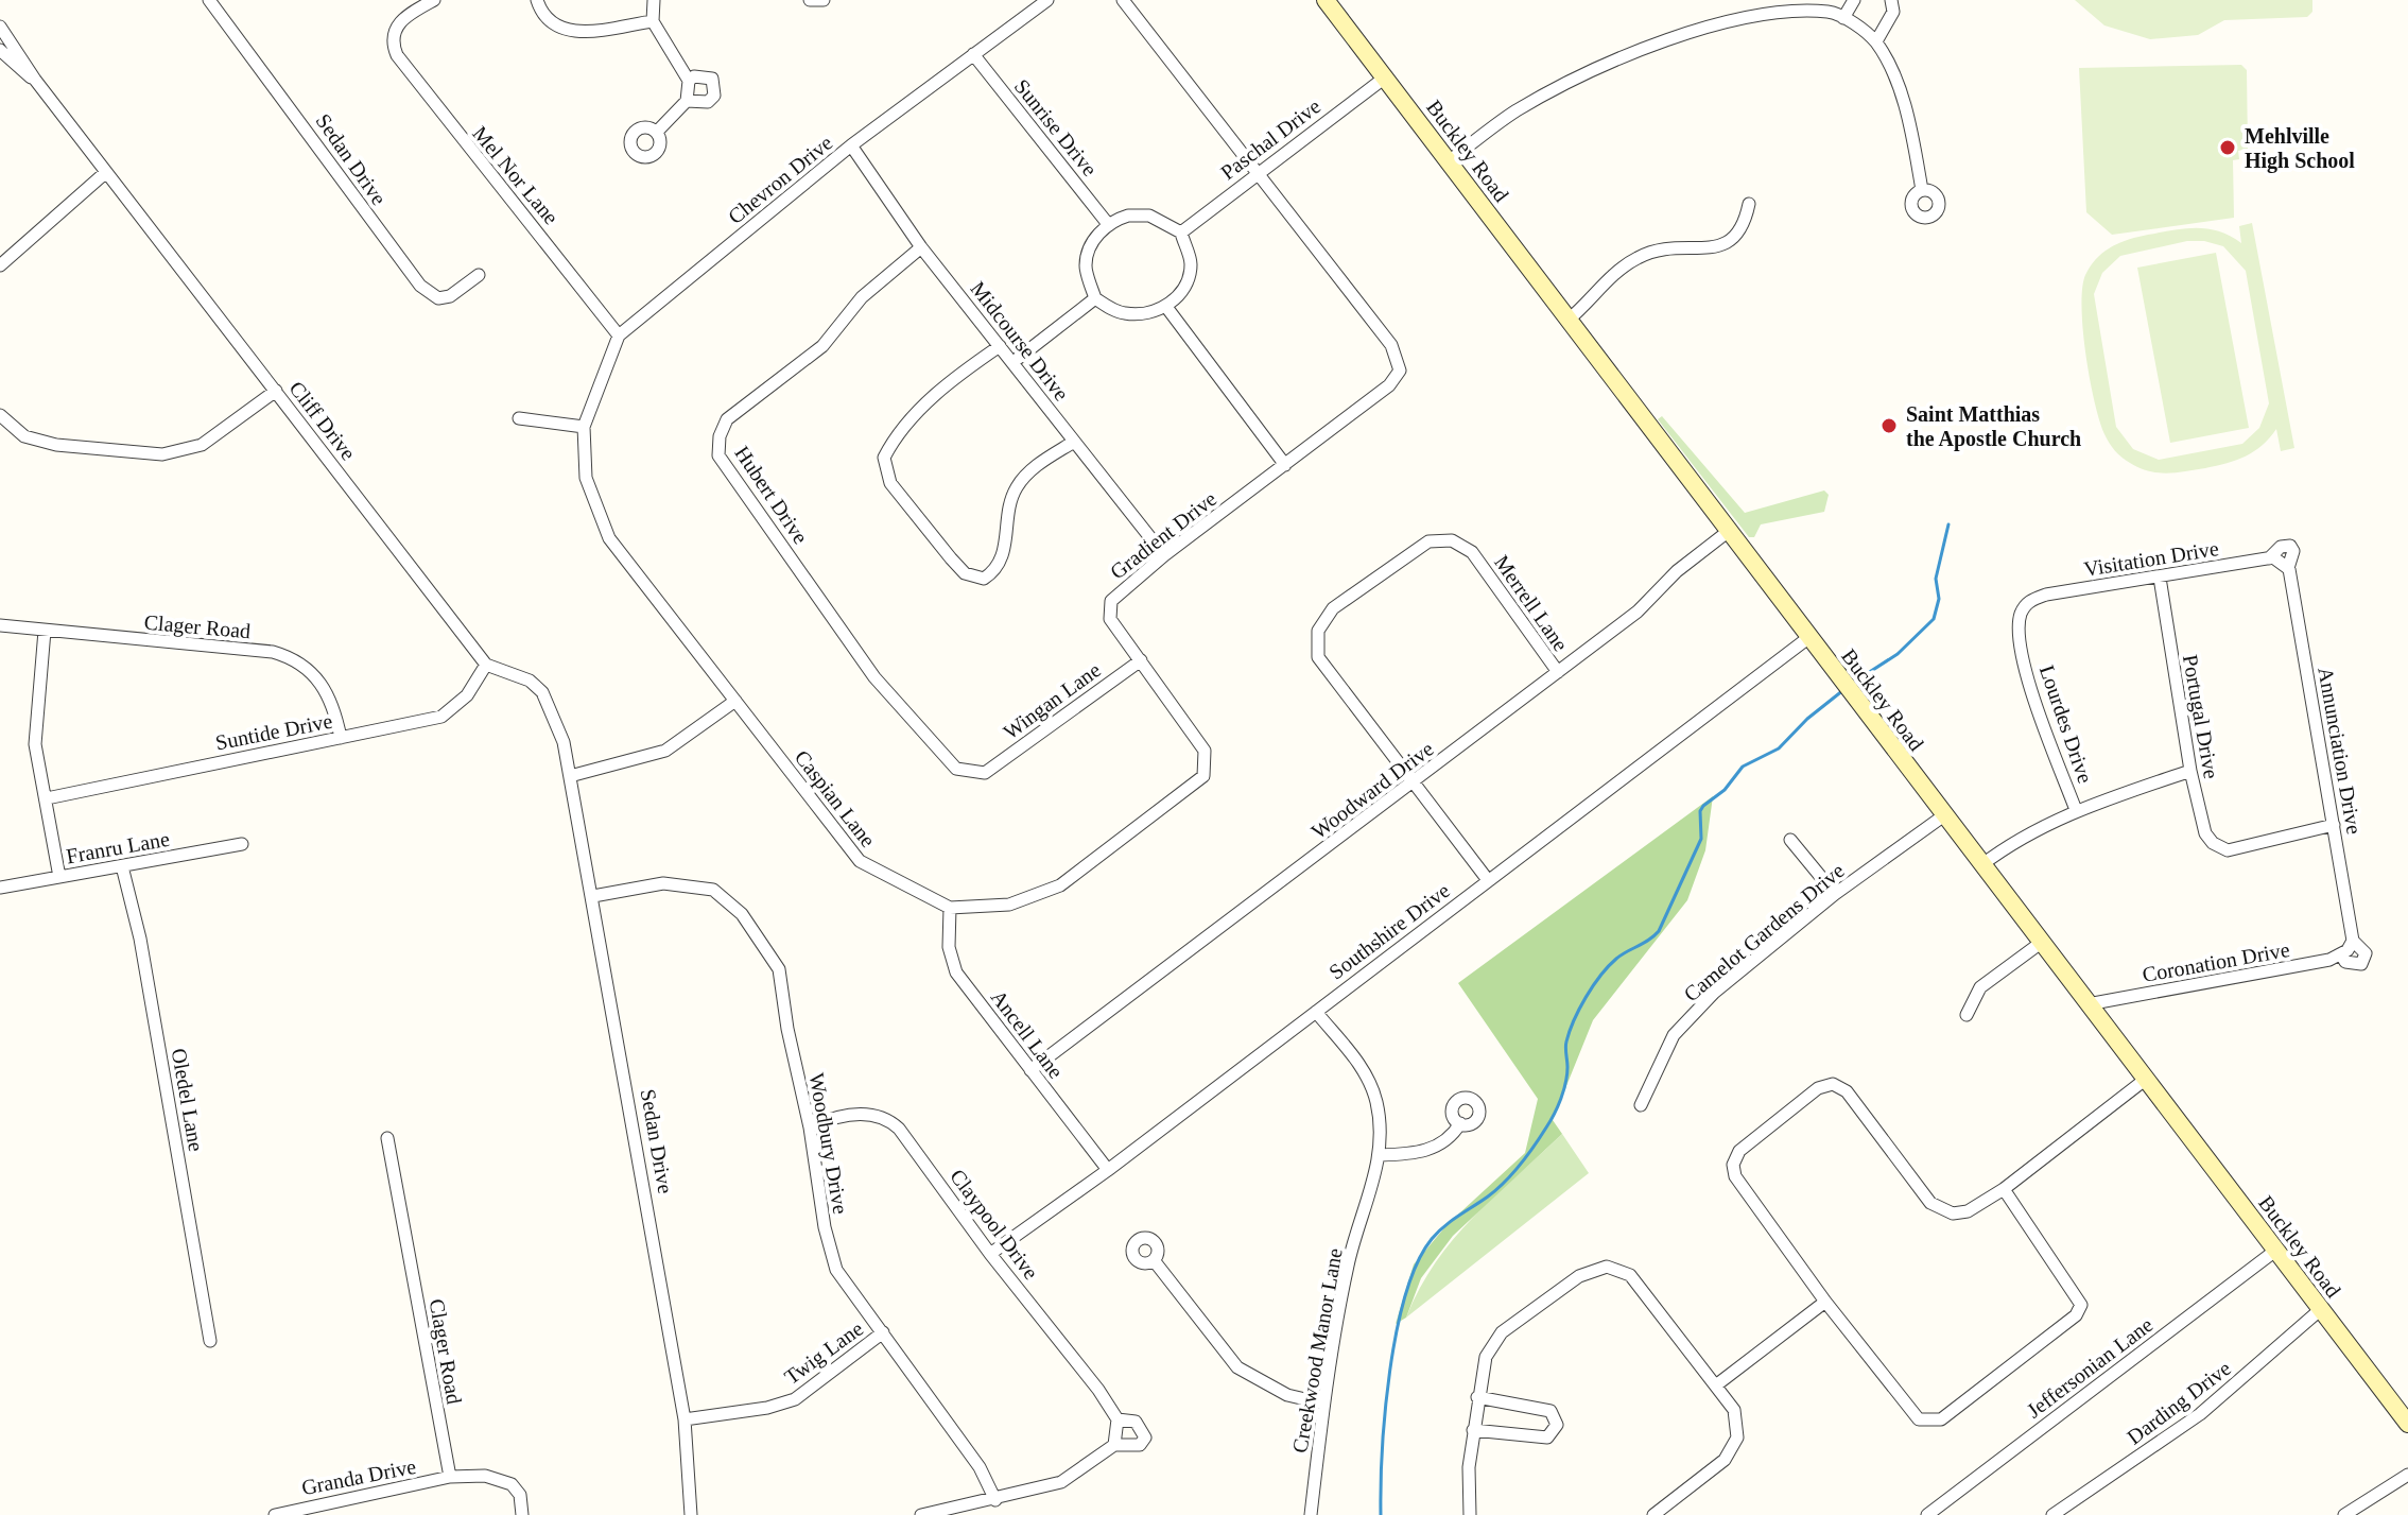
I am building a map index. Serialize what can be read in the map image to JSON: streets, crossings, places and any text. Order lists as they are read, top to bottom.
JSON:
{
  "streets": {
    "street": [
      "Sunrise Drive",
      "Paschal Drive",
      "Buckley Road",
      "Sedan Drive",
      "Mel Nor Lane",
      "Chevron Drive",
      "Midcourse Drive",
      "Cliff Drive",
      "Hubert Drive",
      "Gradient Drive",
      "Visitation Drive",
      "Merrell Lane",
      "Clager Road",
      "Wingan Lane",
      "Portugal Drive",
      "Lourdes Drive",
      "Suntide Drive",
      "Annunciation Drive",
      "Woodward Drive",
      "Caspian Lane",
      "Franru Lane",
      "Southshire Drive",
      "Camelot Gardens Drive",
      "Coronation Drive",
      "Ancell Lane",
      "Oledel Lane",
      "Woodbury Drive",
      "Claypool Drive",
      "Creekwood Manor Lane",
      "Twig Lane",
      "Jeffersonian Lane",
      "Darding Drive",
      "Granda Drive"
    ]
  },
  "crossings": [
    ["Sunrise Drive", "Paschal Drive"],
    ["Sunrise Drive", "Chevron Drive"],
    ["Paschal Drive", "Buckley Road"],
    ["Paschal Drive", "Gradient Drive"],
    ["Buckley Road", "Woodward Drive"],
    ["Buckley Road", "Southshire Drive"],
    ["Buckley Road", "Camelot Gardens Drive"],
    ["Buckley Road", "Coronation Drive"],
    ["Buckley Road", "Jeffersonian Lane"],
    ["Buckley Road", "Darding Drive"],
    ["Sedan Drive", "Cliff Drive"],
    ["Sedan Drive", "Woodbury Drive"],
    ["Sedan Drive", "Twig Lane"],
    ["Mel Nor Lane", "Chevron Drive"],
    ["Chevron Drive", "Midcourse Drive"],
    ["Chevron Drive", "Caspian Lane"],
    ["Midcourse Drive", "Hubert Drive"],
    ["Midcourse Drive", "Gradient Drive"],
    ["Cliff Drive", "Suntide Drive"],
    ["Hubert Drive", "Wingan Lane"],
    ["Gradient Drive", "Wingan Lane"],
    ["Gradient Drive", "Caspian Lane"],
    ["Visitation Drive", "Portugal Drive"],
    ["Visitation Drive", "Lourdes Drive"],
    ["Visitation Drive", "Annunciation Drive"],
    ["Merrell Lane", "Woodward Drive"],
    ["Clager Road", "Suntide Drive"],
    ["Clager Road", "Granda Drive"],
    ["Portugal Drive", "Annunciation Drive"],
    ["Annunciation Drive", "Coronation Drive"],
    ["Woodward Drive", "Ancell Lane"],
    ["Caspian Lane", "Ancell Lane"],
    ["Franru Lane", "Oledel Lane"],
    ["Southshire Drive", "Ancell Lane"],
    ["Southshire Drive", "Claypool Drive"],
    ["Southshire Drive", "Creekwood Manor Lane"],
    ["Woodbury Drive", "Claypool Drive"],
    ["Woodbury Drive", "Twig Lane"]
  ],
  "places": ["Mehlville High School", "Saint Matthias the Apostle Church"]
}
